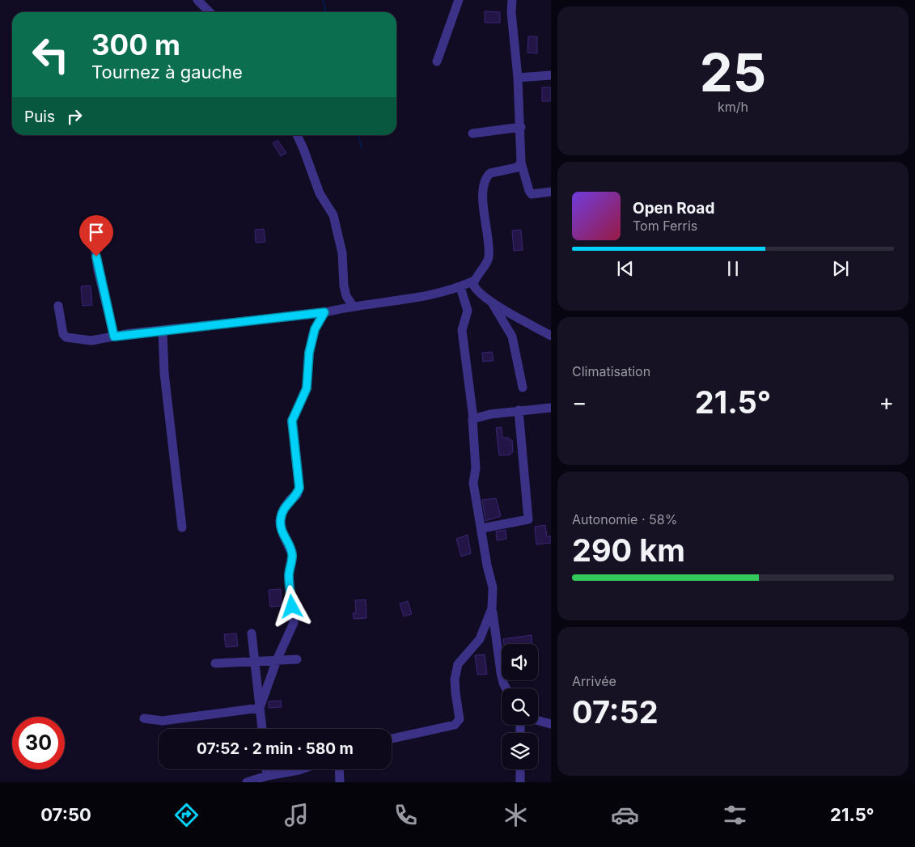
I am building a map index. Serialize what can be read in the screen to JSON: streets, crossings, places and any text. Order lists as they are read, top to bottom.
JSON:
{
  "page": {
    "tile": [
      ["25", "km/h"],
      "Climatisation",
      ["Autonomie · 58%", "290 km"],
      ["Arrivée", "07:52"]
    ],
    "turn": ["300 m", "Tournez à gauche"],
    "then": "Puis",
    "song": ["Open Road", "Tom Ferris"],
    "heat": ["−", "21.5°", "+"],
    "limit": "30",
    "trip": "07:52 · 2 min · 580 m",
    "tabs": ["07:50", "21.5°"]
  }
}
